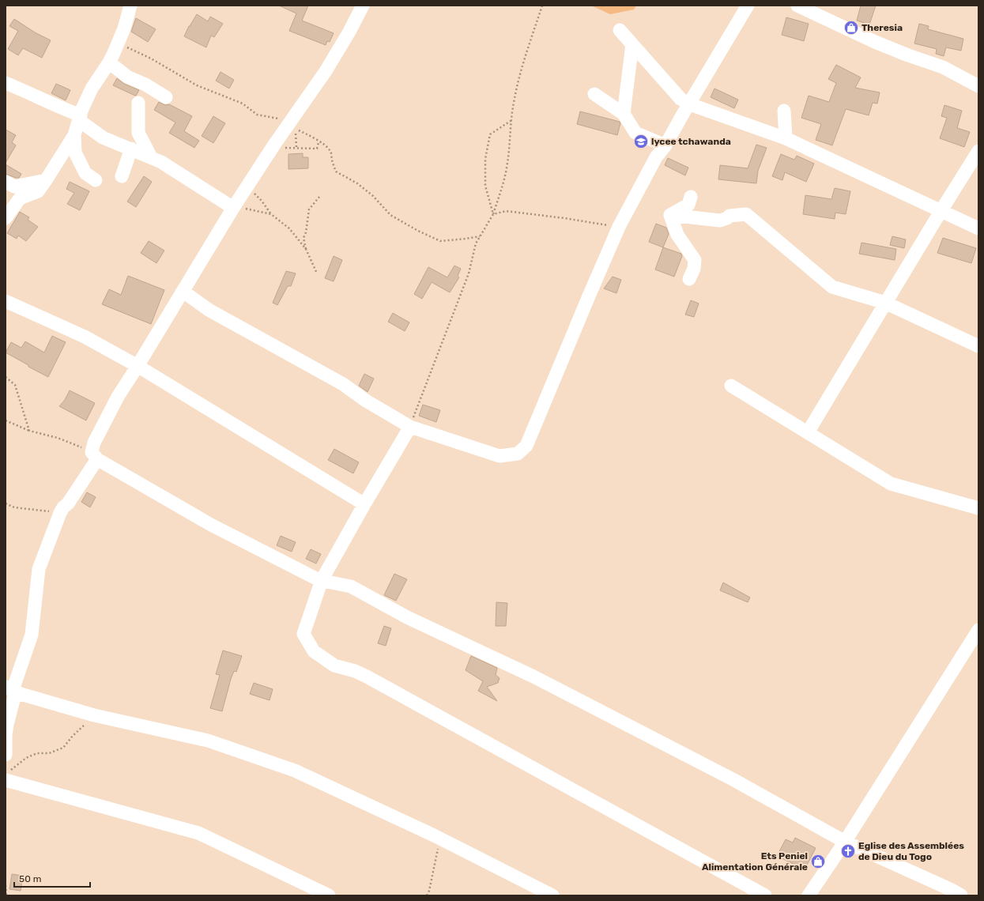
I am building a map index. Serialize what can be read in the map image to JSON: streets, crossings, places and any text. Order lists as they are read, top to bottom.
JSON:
{
  "places": {
    "shop": ["Theresia", "Ets Peniel Alimentation Générale"],
    "school or university": ["lycee tchawanda"],
    "church": ["Eglise des Assemblées de Dieu du Togo"]
  },
  "scale_bar": "50 m"
}
